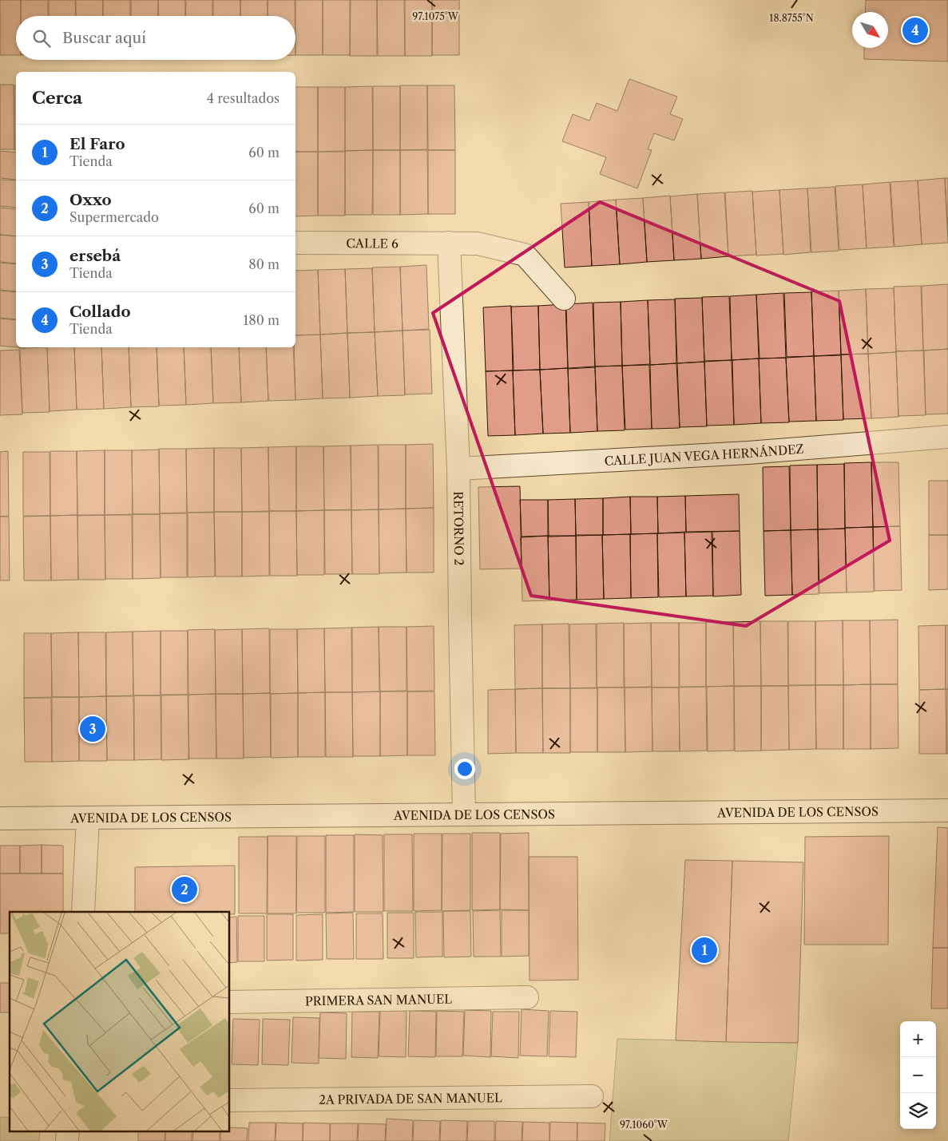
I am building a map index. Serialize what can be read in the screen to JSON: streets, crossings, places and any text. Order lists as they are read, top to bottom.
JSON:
{
  "streets": {
    "street": [
      "CALLE 6",
      "CALLE JUAN VEGA HERNÁNDEZ",
      "RETORNO 2",
      "AVENIDA DE LOS CENSOS",
      "PRIMERA SAN MANUEL",
      "2A PRIVADA DE SAN MANUEL"
    ]
  },
  "crossings": [
    ["CALLE 6", "RETORNO 2"],
    ["CALLE JUAN VEGA HERNÁNDEZ", "RETORNO 2"],
    ["RETORNO 2", "AVENIDA DE LOS CENSOS"]
  ],
  "north": "bottom right",
  "page": {
    "pins": [
      "4",
      "3",
      "2",
      "1"
    ],
    "search": "Buscar aquí",
    "heading": ["Cerca", "4 resultados"],
    "list": [
      {
        "mark": "1",
        "name": "El Faro",
        "note": "Tienda",
        "value": "60 m"
      },
      {
        "mark": "2",
        "name": "Oxxo",
        "note": "Supermercado",
        "value": "60 m"
      },
      {
        "mark": "3",
        "name": "ersebá",
        "note": "Tienda",
        "value": "80 m"
      },
      {
        "mark": "4",
        "name": "Collado",
        "note": "Tienda",
        "value": "180 m"
      }
    ],
    "map_buttons": ["+", "−"]
  },
  "coordinates": ["97.1075°W", "18.8755°N", "97.1060°W"]
}
